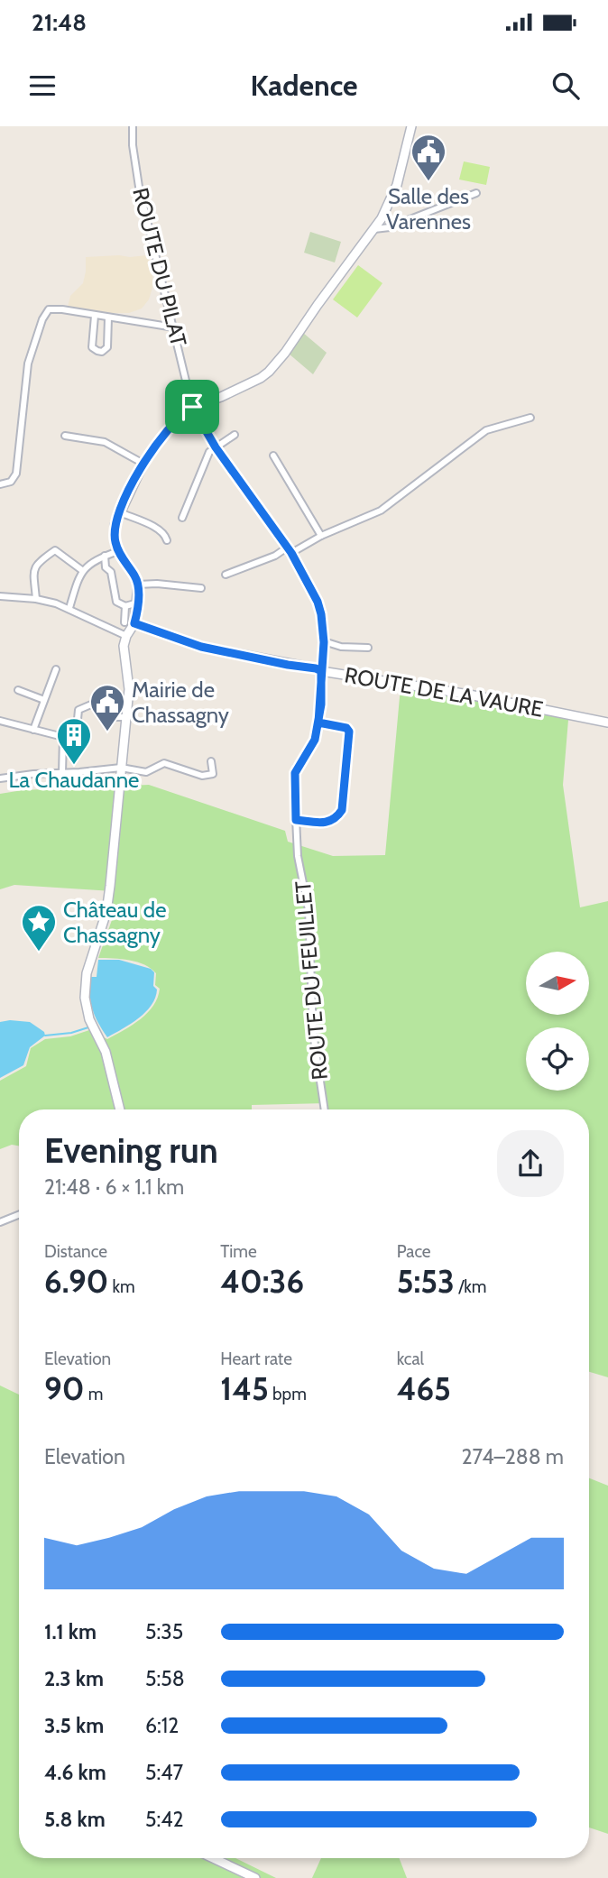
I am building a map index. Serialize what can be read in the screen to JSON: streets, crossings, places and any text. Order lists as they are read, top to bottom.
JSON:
{
  "streets": {
    "street": ["ROUTE DU PILAT", "ROUTE DE LA VAURE", "ROUTE DU FEUILLET"]
  },
  "crossings": [
    ["ROUTE DU PILAT", "ROUTE DU FEUILLET"],
    ["ROUTE DE LA VAURE", "ROUTE DU FEUILLET"]
  ],
  "places": {
    "public building": ["Salle des Varennes", "Mairie de Chassagny"],
    "building": ["La Chaudanne"],
    "place": ["Château de Chassagny"]
  },
  "north": "right",
  "page": {
    "status": "21:48",
    "header": "Kadence",
    "heading": ["Evening run", "21:48 · 6 × 1.1 km"],
    "stats": [
      ["Distance", "6.90 km"],
      ["Time", "40:36"],
      ["Pace", "5:53 /km"],
      ["Elevation", "90 m"],
      ["Heart rate", "145 bpm"],
      ["kcal", "465"]
    ],
    "chart": ["Elevation", "274–288 m"],
    "list": [
      {
        "name": "1.1 km",
        "note": "5:35"
      },
      {
        "name": "2.3 km",
        "note": "5:58"
      },
      {
        "name": "3.5 km",
        "note": "6:12"
      },
      {
        "name": "4.6 km",
        "note": "5:47"
      },
      {
        "name": "5.8 km",
        "note": "5:42"
      }
    ]
  }
}
